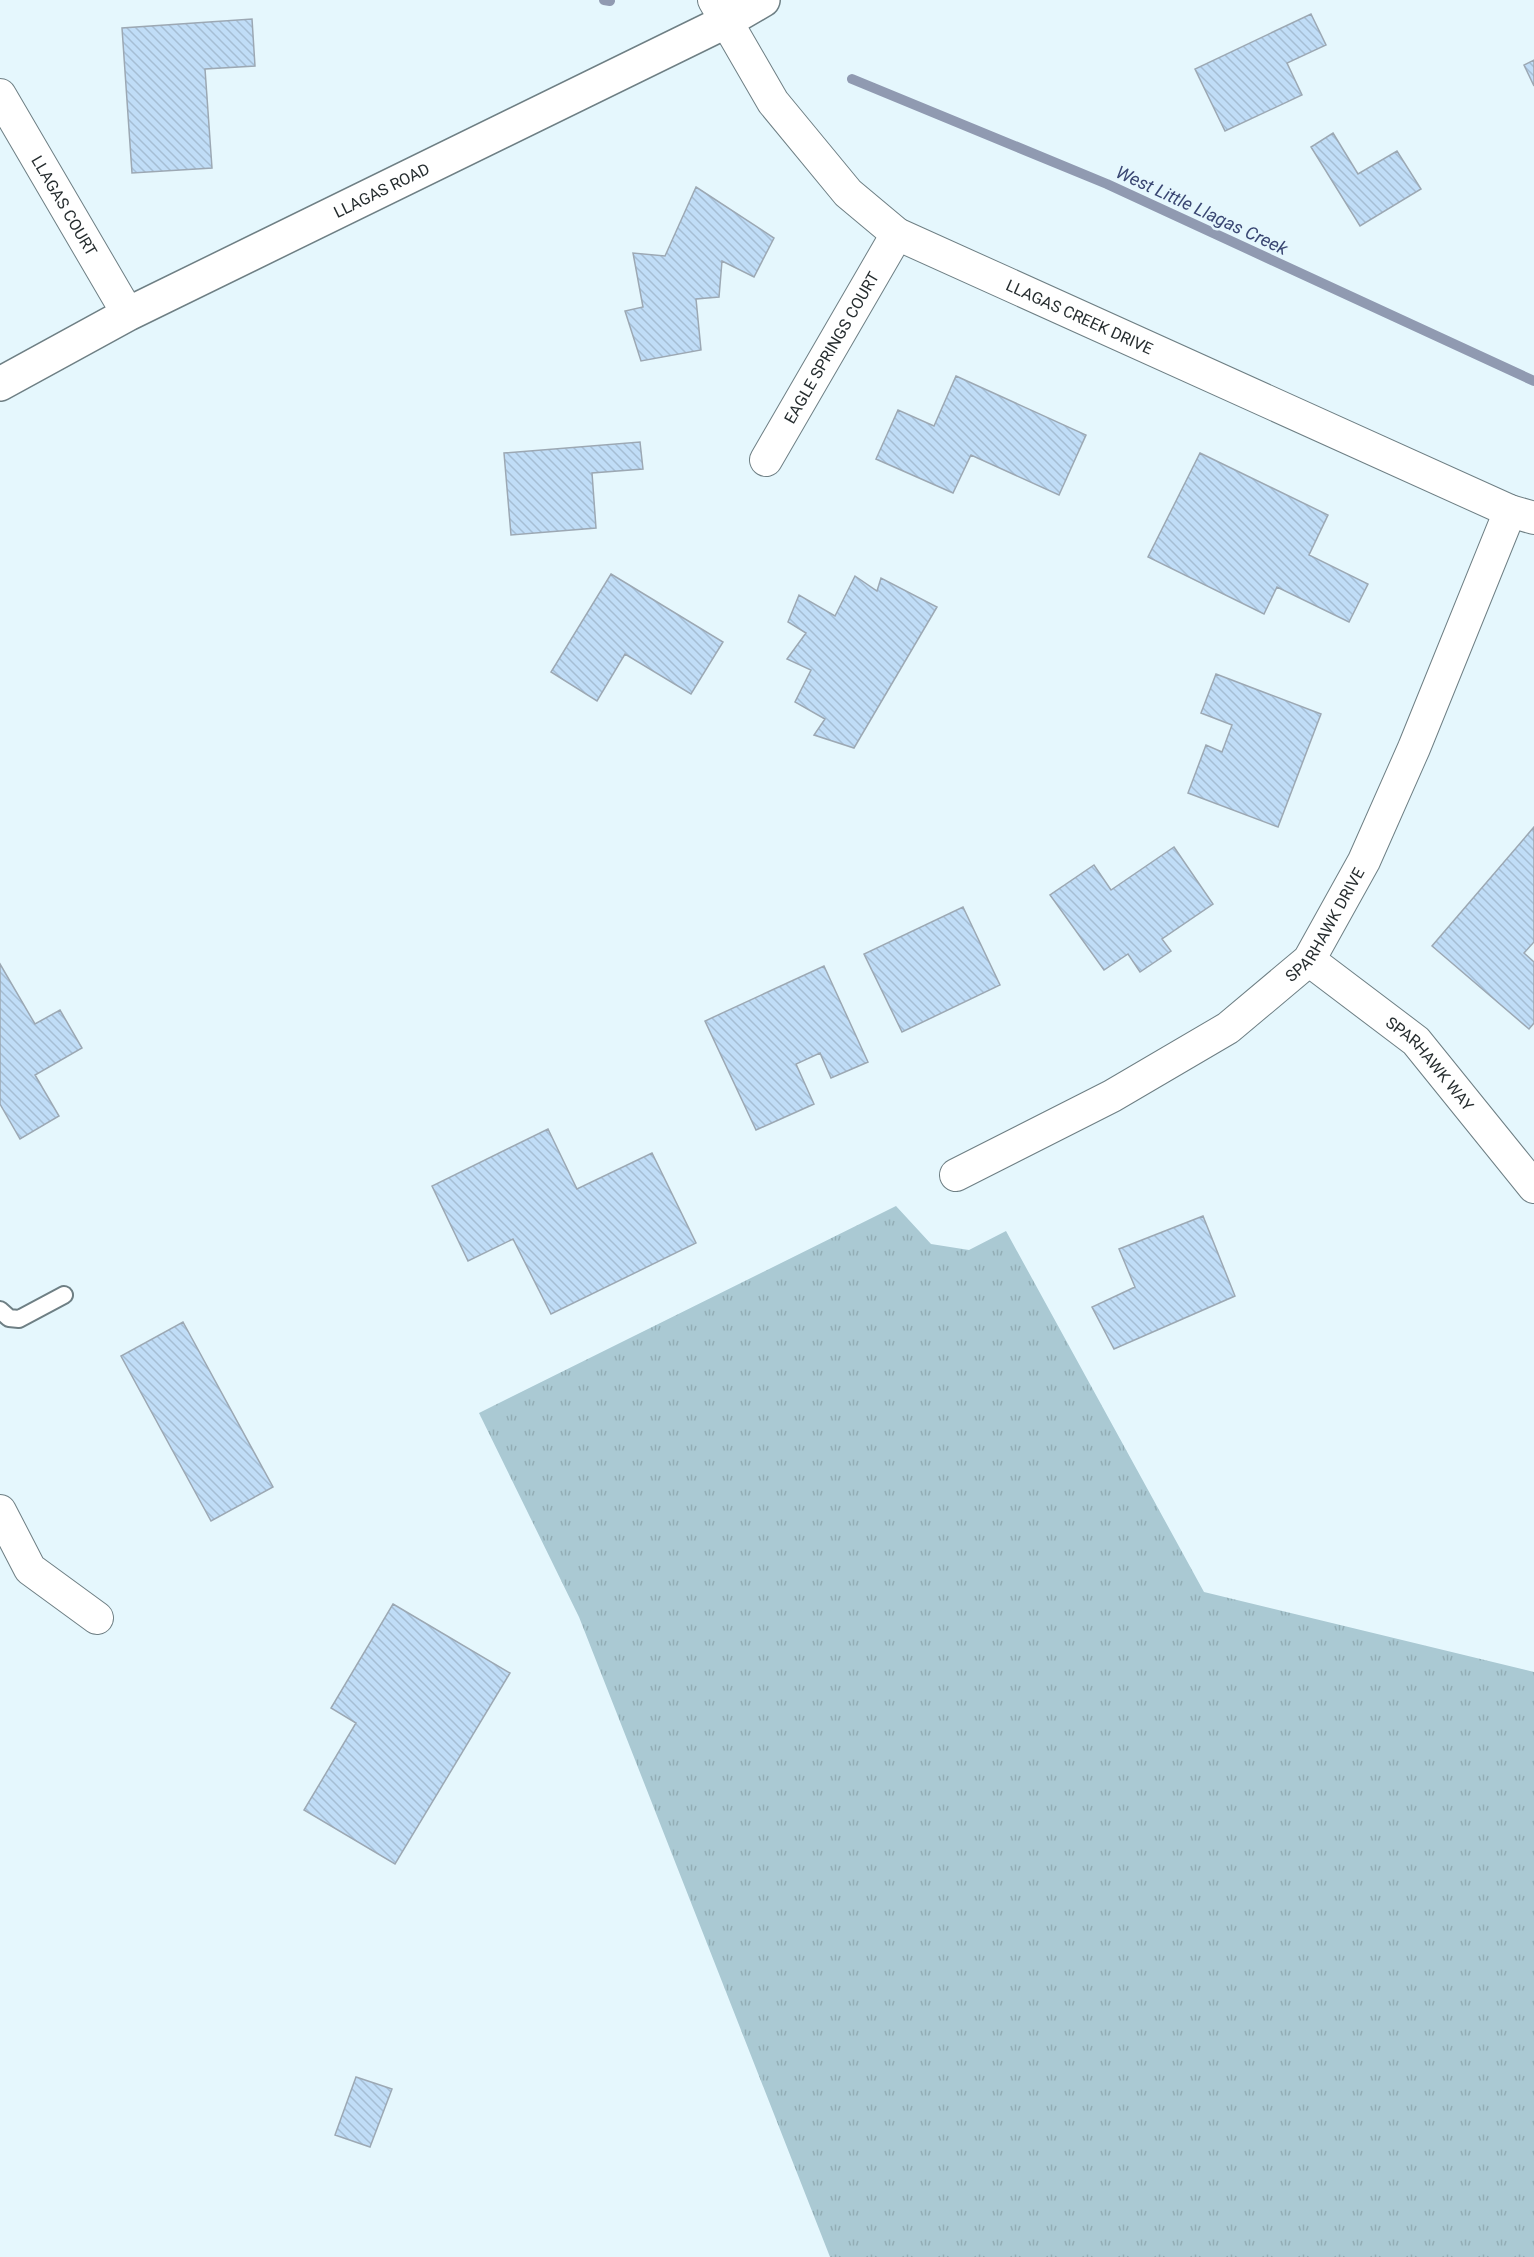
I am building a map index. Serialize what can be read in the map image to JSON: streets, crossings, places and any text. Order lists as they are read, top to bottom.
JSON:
{
  "streets": {
    "street": [
      "LLAGAS ROAD",
      "LLAGAS COURT",
      "LLAGAS CREEK DRIVE",
      "EAGLE SPRINGS COURT",
      "SPARHAWK DRIVE",
      "SPARHAWK WAY"
    ]
  },
  "crossings": [
    ["LLAGAS ROAD", "LLAGAS COURT"],
    ["LLAGAS ROAD", "LLAGAS CREEK DRIVE"],
    ["LLAGAS CREEK DRIVE", "EAGLE SPRINGS COURT"],
    ["LLAGAS CREEK DRIVE", "SPARHAWK DRIVE"],
    ["SPARHAWK DRIVE", "SPARHAWK WAY"]
  ],
  "water": ["West Little Llagas Creek"]
}
